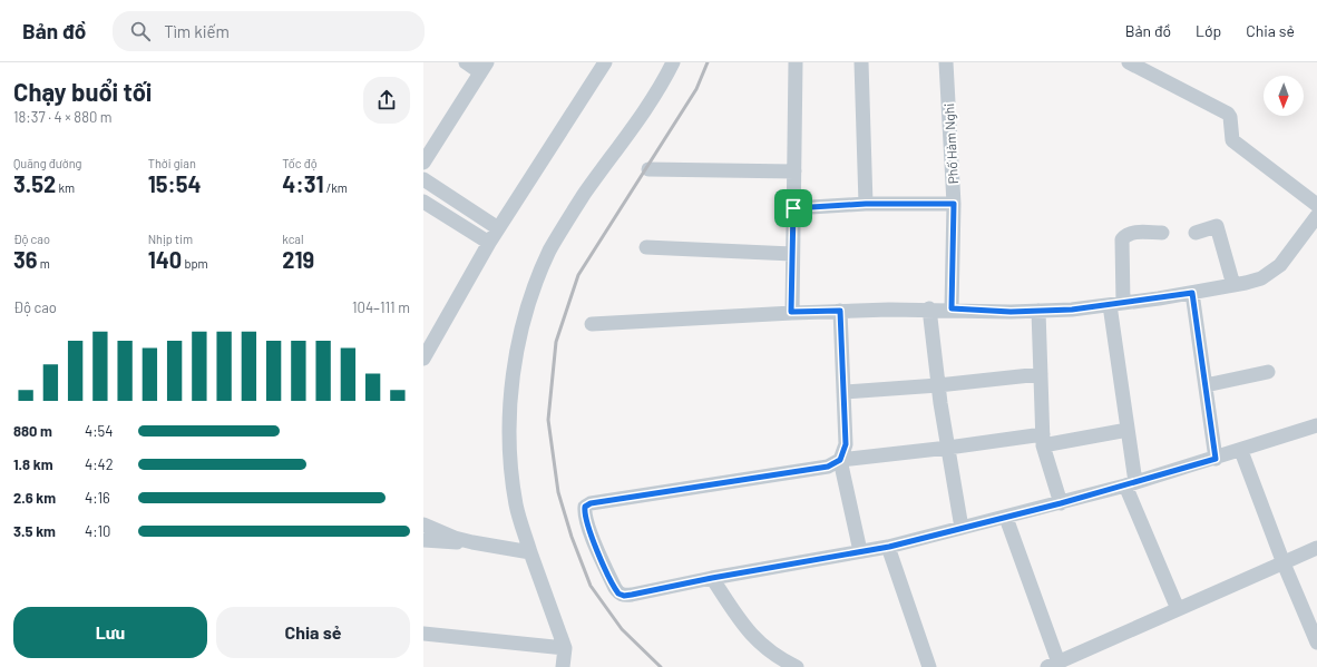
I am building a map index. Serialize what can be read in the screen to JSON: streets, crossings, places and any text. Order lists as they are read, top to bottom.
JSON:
{
  "streets": {
    "street": ["Phố Hàm Nghi"]
  },
  "north": "bottom",
  "page": {
    "header": "Bản đồ",
    "search": "Tìm kiếm",
    "nav": ["Bản đồ", "Lớp", "Chia sẻ"],
    "heading": ["Chạy buổi tối", "18:37 · 4 × 880 m"],
    "stats": [
      ["Quãng đường", "3.52 km"],
      ["Thời gian", "15:54"],
      ["Tốc độ", "4:31 /km"],
      ["Độ cao", "36 m"],
      ["Nhịp tim", "140 bpm"],
      ["kcal", "219"]
    ],
    "chart": ["Độ cao", "104–111 m"],
    "list": [
      {
        "name": "880 m",
        "note": "4:54"
      },
      {
        "name": "1.8 km",
        "note": "4:42"
      },
      {
        "name": "2.6 km",
        "note": "4:16"
      },
      {
        "name": "3.5 km",
        "note": "4:10"
      }
    ],
    "buttons": ["Lưu", "Chia sẻ"]
  }
}
